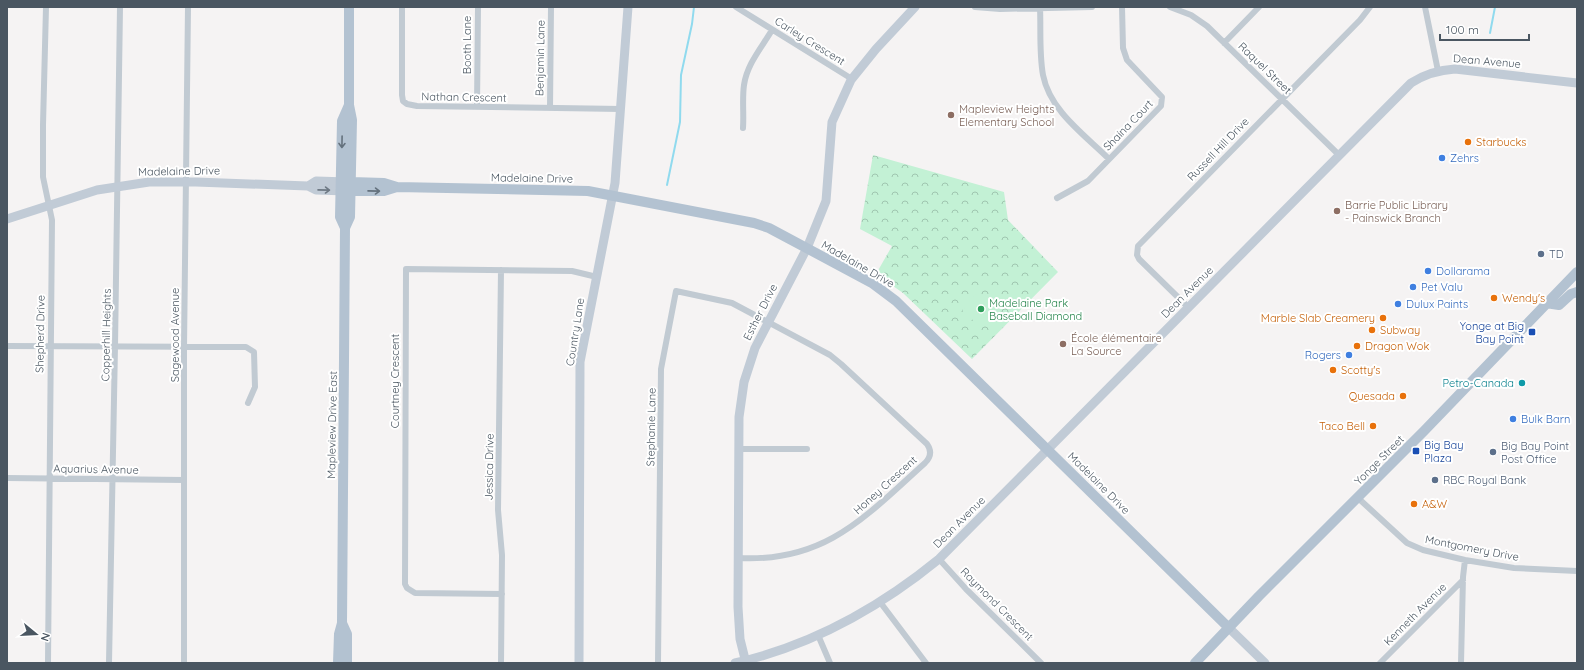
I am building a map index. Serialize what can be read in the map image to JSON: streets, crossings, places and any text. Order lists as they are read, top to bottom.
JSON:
{
  "streets": {
    "main road": ["Madelaine Drive", "Mapleview Drive East", "Yonge Street"],
    "street": [
      "Carley Crescent",
      "Booth Lane",
      "Benjamin Lane",
      "Dean Avenue",
      "Raquel Street",
      "Nathan Crescent",
      "Shaina Court",
      "Russell Hill Drive",
      "Esther Drive",
      "Country Lane",
      "Shepherd Drive",
      "Copperhill Heights",
      "Sagewood Avenue",
      "Courtney Crescent",
      "Stephanie Lane",
      "Jessica Drive",
      "Aquarius Avenue",
      "Honey Crescent",
      "Montgomery Drive",
      "Raymond Crescent",
      "Kenneth Avenue"
    ]
  },
  "crossings": [
    ["Carley Crescent", "Esther Drive"],
    ["Booth Lane", "Nathan Crescent"],
    ["Benjamin Lane", "Nathan Crescent"],
    ["Dean Avenue", "Raquel Street"],
    ["Dean Avenue", "Russell Hill Drive"],
    ["Dean Avenue", "Madelaine Drive"],
    ["Dean Avenue", "Esther Drive"],
    ["Dean Avenue", "Raymond Crescent"],
    ["Raquel Street", "Russell Hill Drive"],
    ["Nathan Crescent", "Country Lane"],
    ["Madelaine Drive", "Esther Drive"],
    ["Madelaine Drive", "Country Lane"],
    ["Madelaine Drive", "Shepherd Drive"],
    ["Madelaine Drive", "Copperhill Heights"],
    ["Madelaine Drive", "Sagewood Avenue"],
    ["Madelaine Drive", "Mapleview Drive East"],
    ["Madelaine Drive", "Yonge Street"],
    ["Esther Drive", "Stephanie Lane"],
    ["Esther Drive", "Honey Crescent"],
    ["Country Lane", "Courtney Crescent"],
    ["Shepherd Drive", "Aquarius Avenue"],
    ["Copperhill Heights", "Aquarius Avenue"],
    ["Sagewood Avenue", "Aquarius Avenue"],
    ["Courtney Crescent", "Jessica Drive"],
    ["Stephanie Lane", "Honey Crescent"],
    ["Yonge Street", "Montgomery Drive"]
  ],
  "places": {
    "other": [
      "Mapleview Heights Elementary School",
      "Starbucks",
      "Zehrs",
      "Barrie Public Library - Painswick Branch",
      "TD",
      "Dollarama",
      "Pet Valu",
      "Wendy's",
      "Dulux Paints",
      "Madelaine Park Baseball Diamond",
      "Marble Slab Creamery",
      "Subway",
      "École élémentaire La Source",
      "Dragon Wok",
      "Rogers",
      "Scotty's",
      "Petro-Canada",
      "Quesada",
      "Bulk Barn",
      "Taco Bell",
      "Big Bay Point Post Office",
      "RBC Royal Bank",
      "A&W"
    ],
    "transit": ["Yonge at Big Bay Point", "Big Bay Plaza"]
  },
  "scale_bar": "100 m",
  "north": "right"
}
